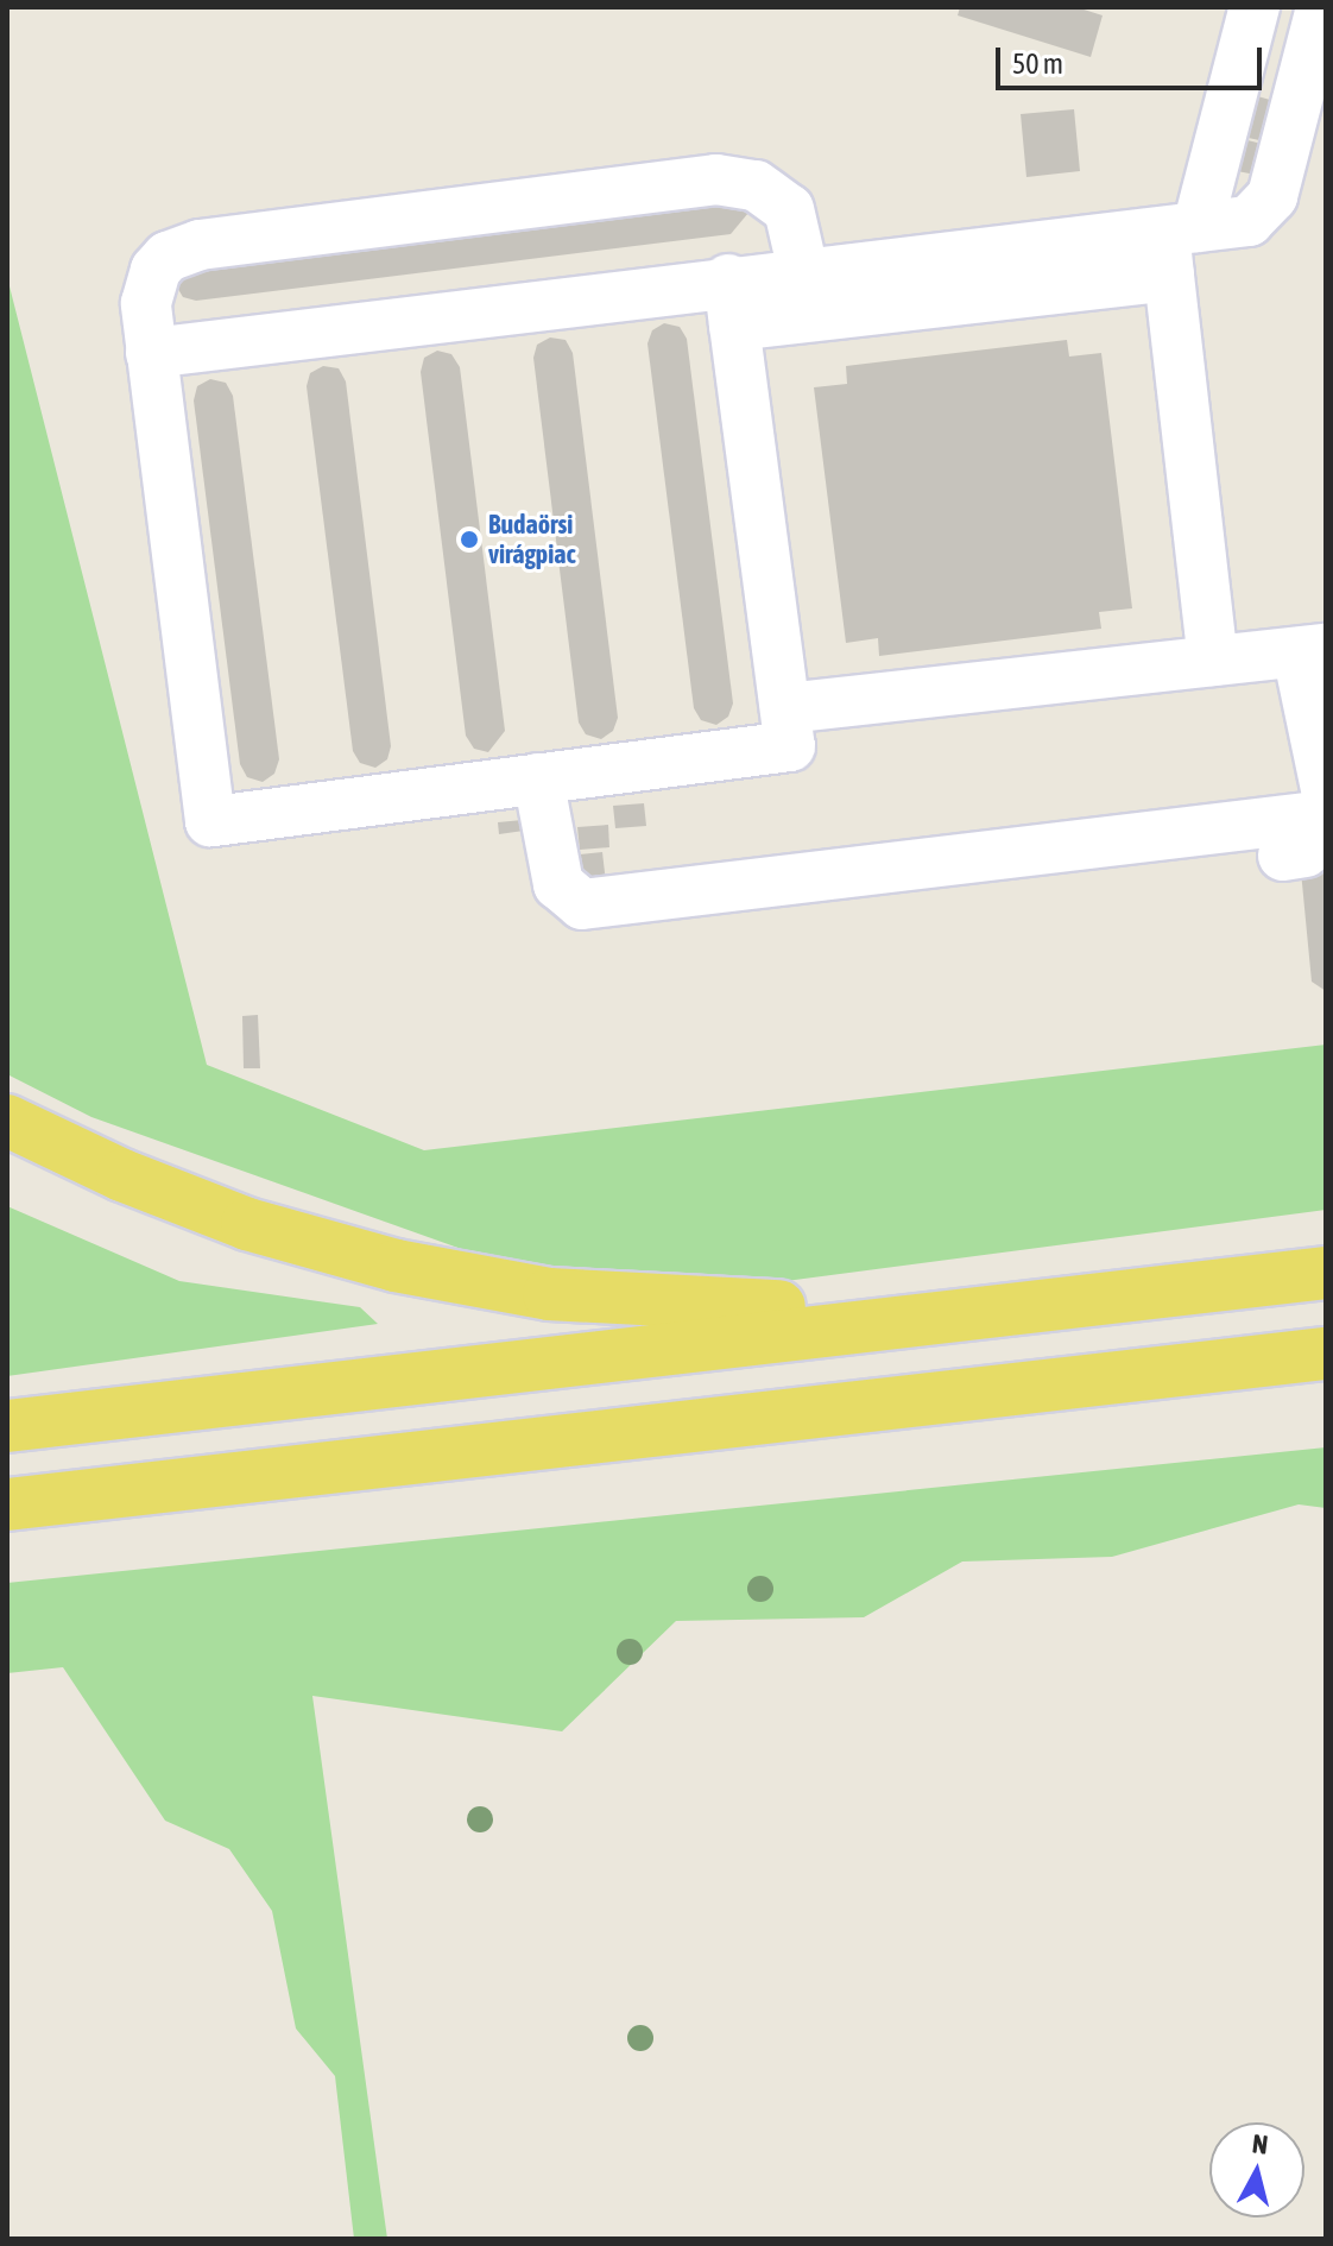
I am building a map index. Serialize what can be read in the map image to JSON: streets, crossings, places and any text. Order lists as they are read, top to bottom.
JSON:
{
  "places": ["Budaörsi virágpiac"],
  "scale_bar": "50 m",
  "north": "top"
}
